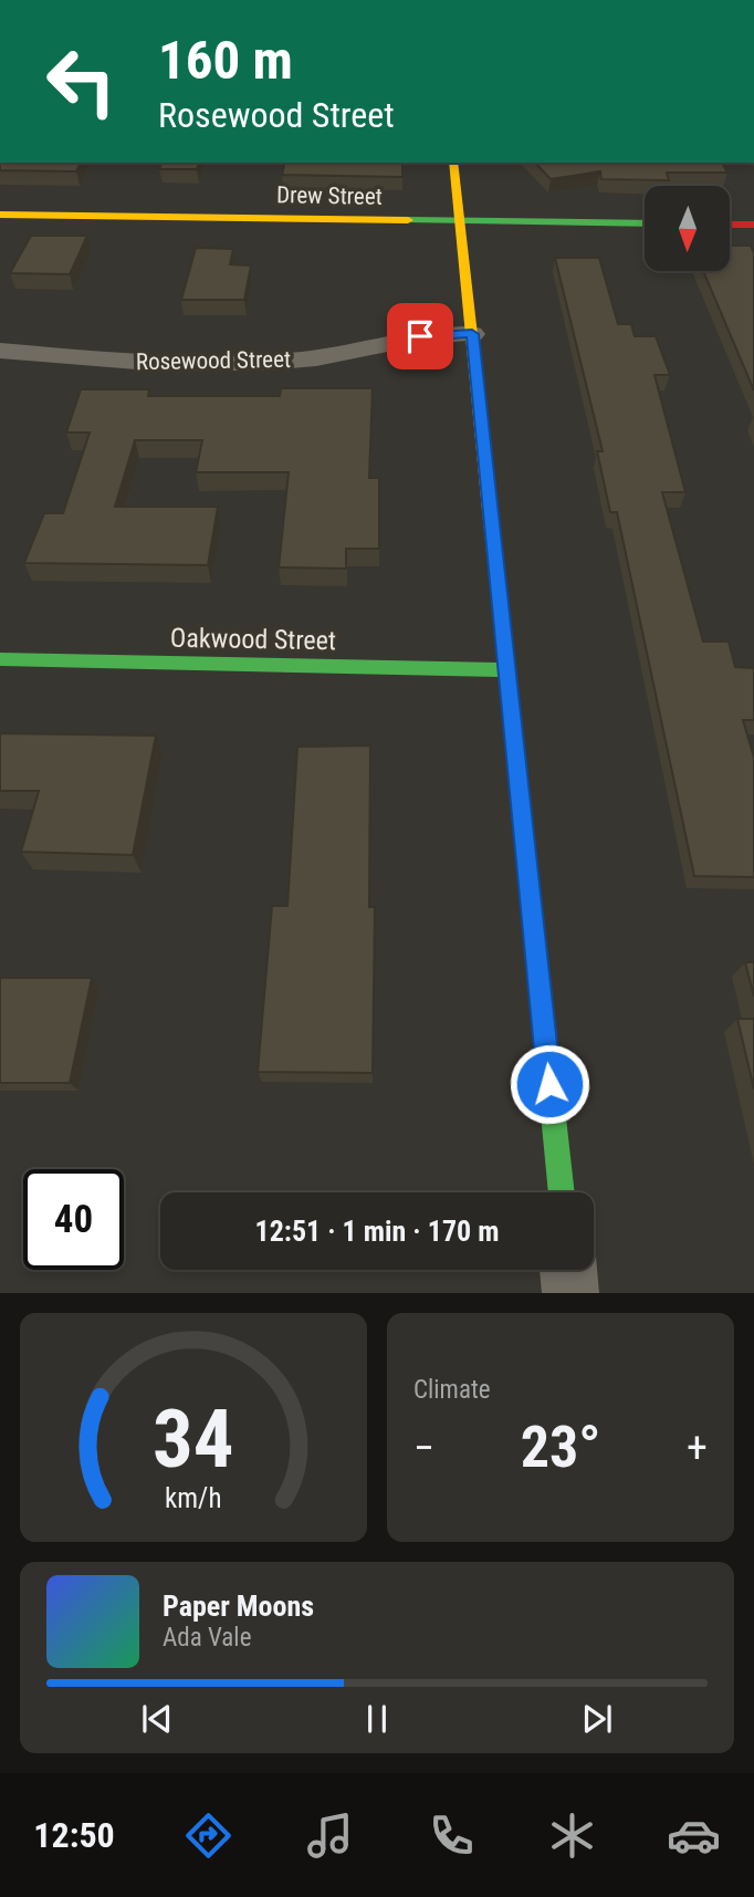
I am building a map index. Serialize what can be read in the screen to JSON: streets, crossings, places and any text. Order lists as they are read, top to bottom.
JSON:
{
  "streets": {
    "street": ["Drew Street", "Rosewood Street", "Oakwood Street"]
  },
  "north": "bottom",
  "page": {
    "turn": ["160 m", "Rosewood Street"],
    "limit": "40",
    "trip": "12:51 · 1 min · 170 m",
    "tile": "Climate",
    "heat": ["−", "23°", "+"],
    "song": ["Paper Moons", "Ada Vale"],
    "tabs": "12:50",
    "gauge": ["34", "km/h"]
  }
}
